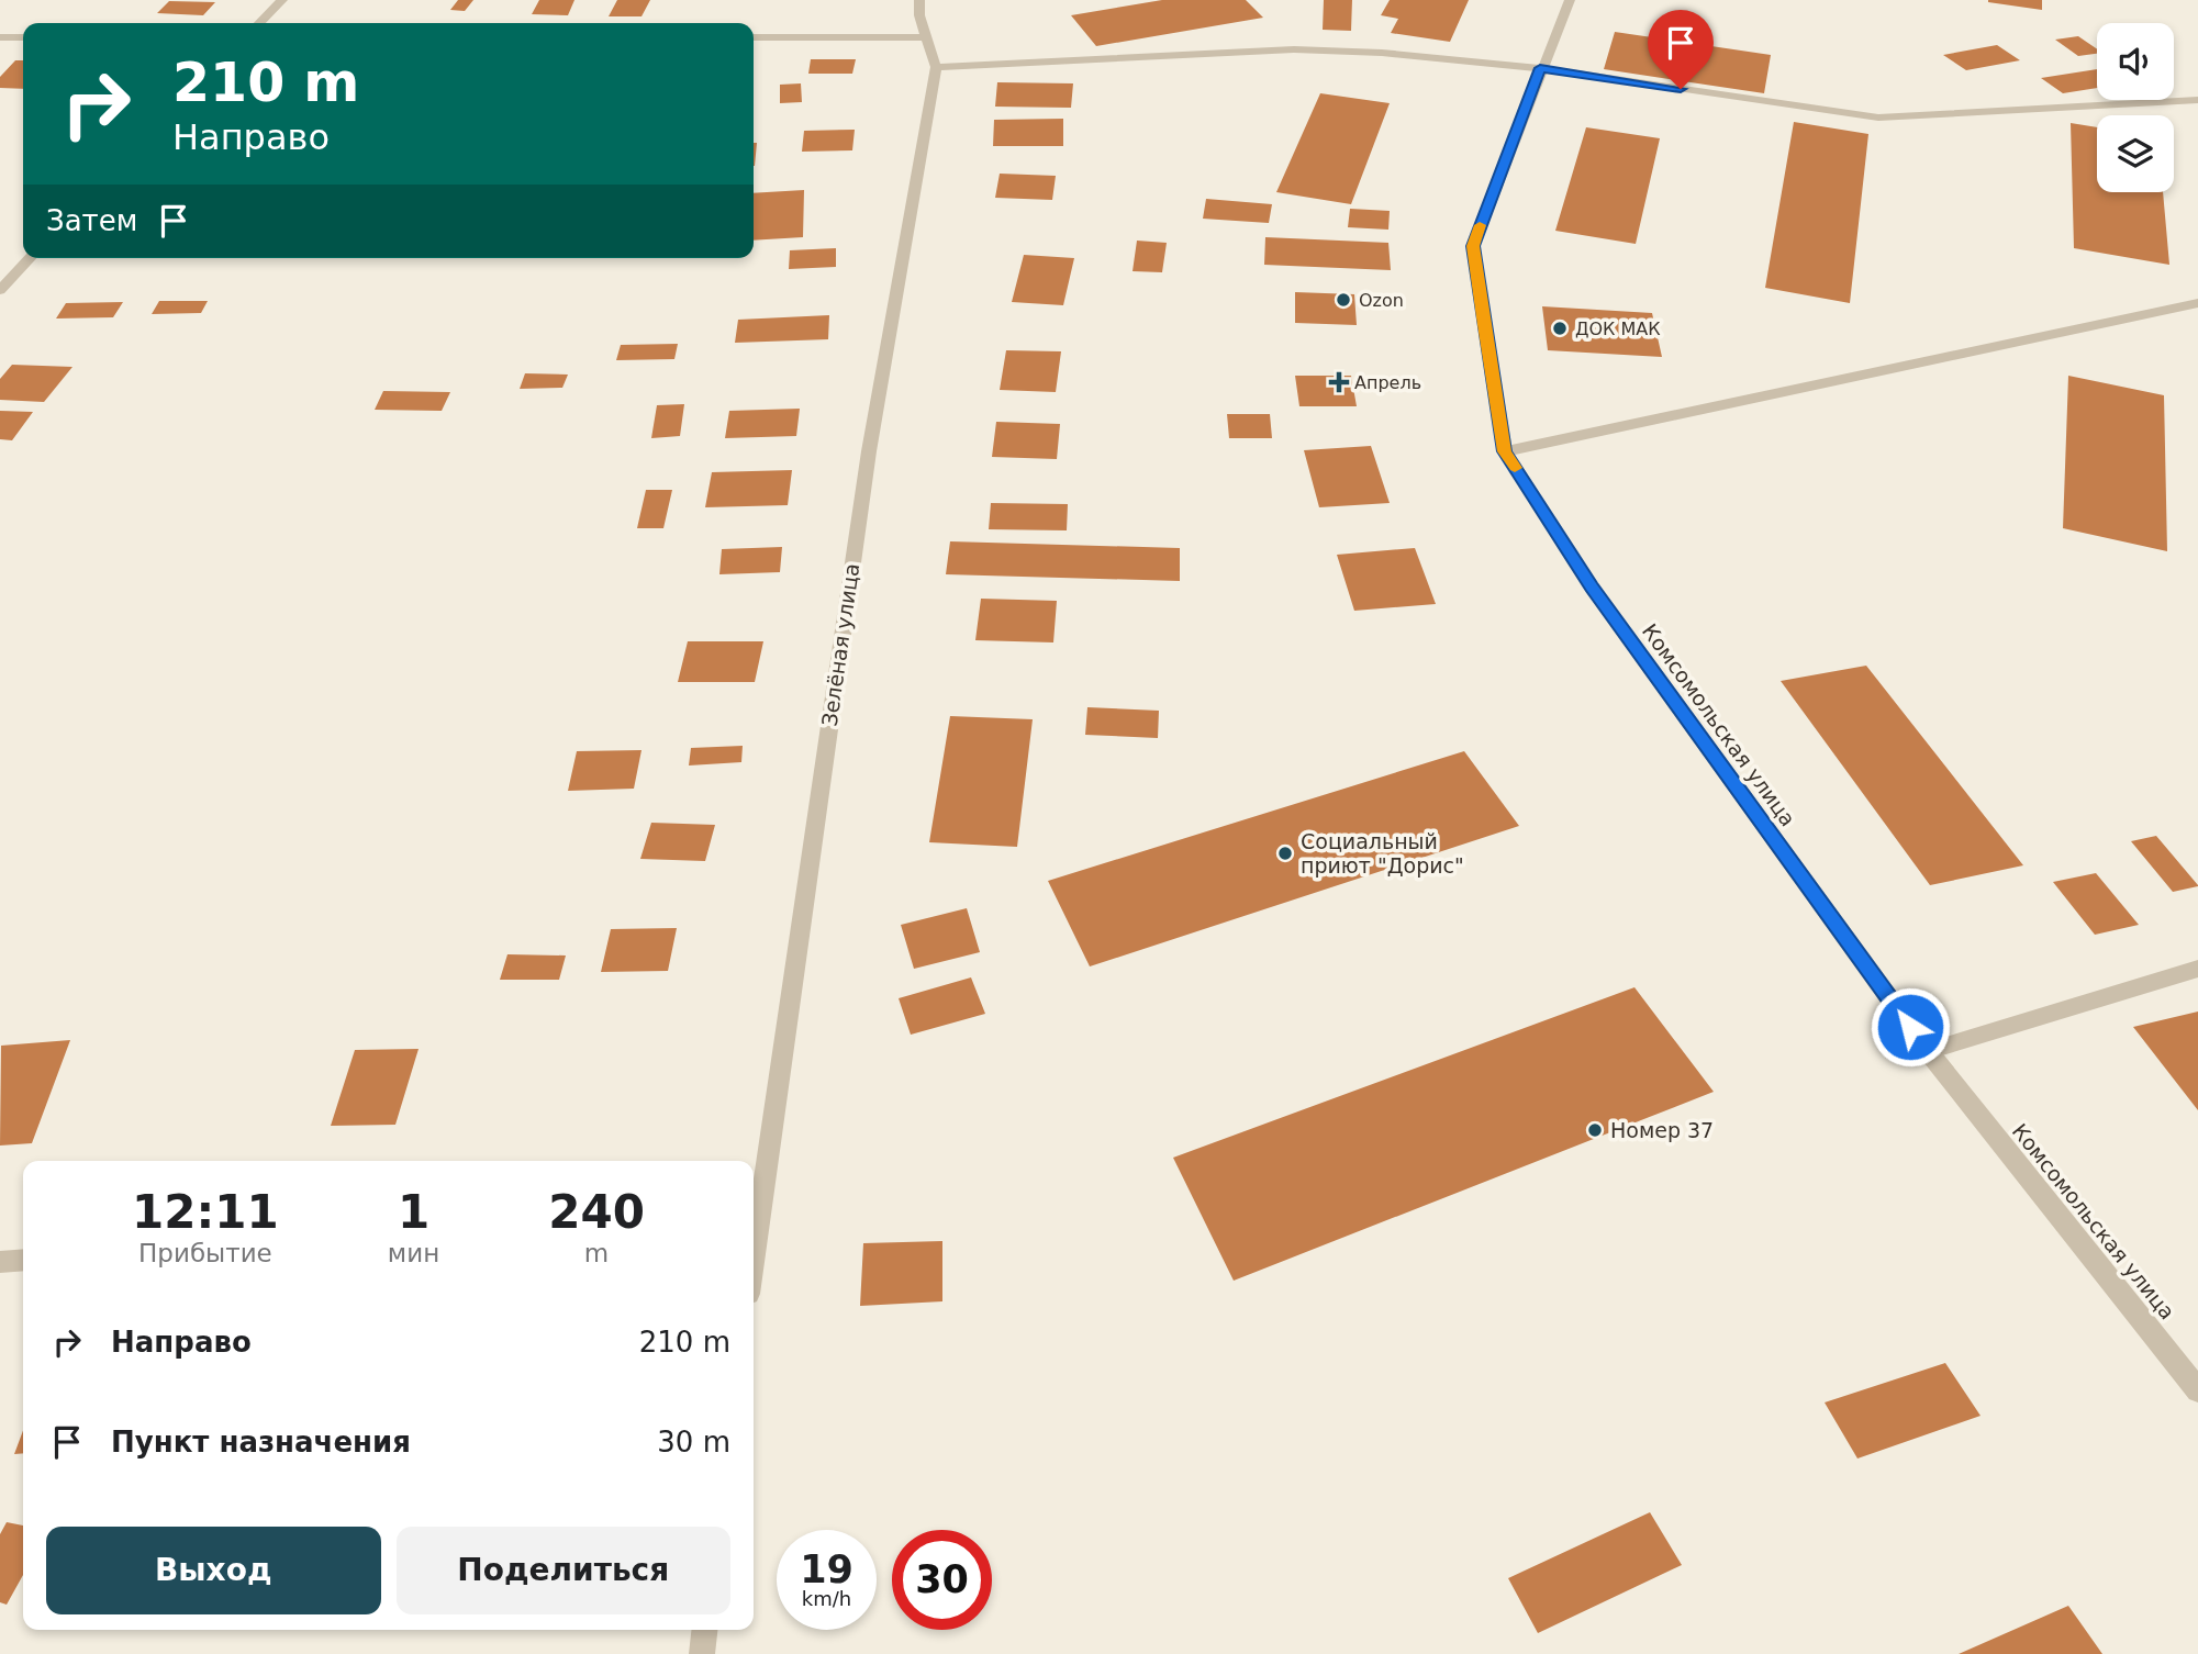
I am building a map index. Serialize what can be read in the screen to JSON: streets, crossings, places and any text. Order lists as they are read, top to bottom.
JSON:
{
  "streets": {
    "street": ["Зелёная улица", "Комсомольская улица"]
  },
  "places": {
    "other": [
      "Ozon",
      "ДОК МАК",
      "Социальный приют \"Дорис\"",
      "Номер 37"
    ],
    "health": ["Апрель"]
  },
  "page": {
    "turn": ["210 m", "Направо"],
    "then": "Затем",
    "eta": [
      "12:11",
      "Прибытие",
      "1",
      "мин",
      "240",
      "m"
    ],
    "list": [
      {
        "name": "Направо",
        "value": "210 m"
      },
      {
        "name": "Пункт назначения",
        "value": "30 m"
      }
    ],
    "buttons": ["Выход", "Поделиться"],
    "speed": "19 km/h",
    "limit": "30"
  }
}
